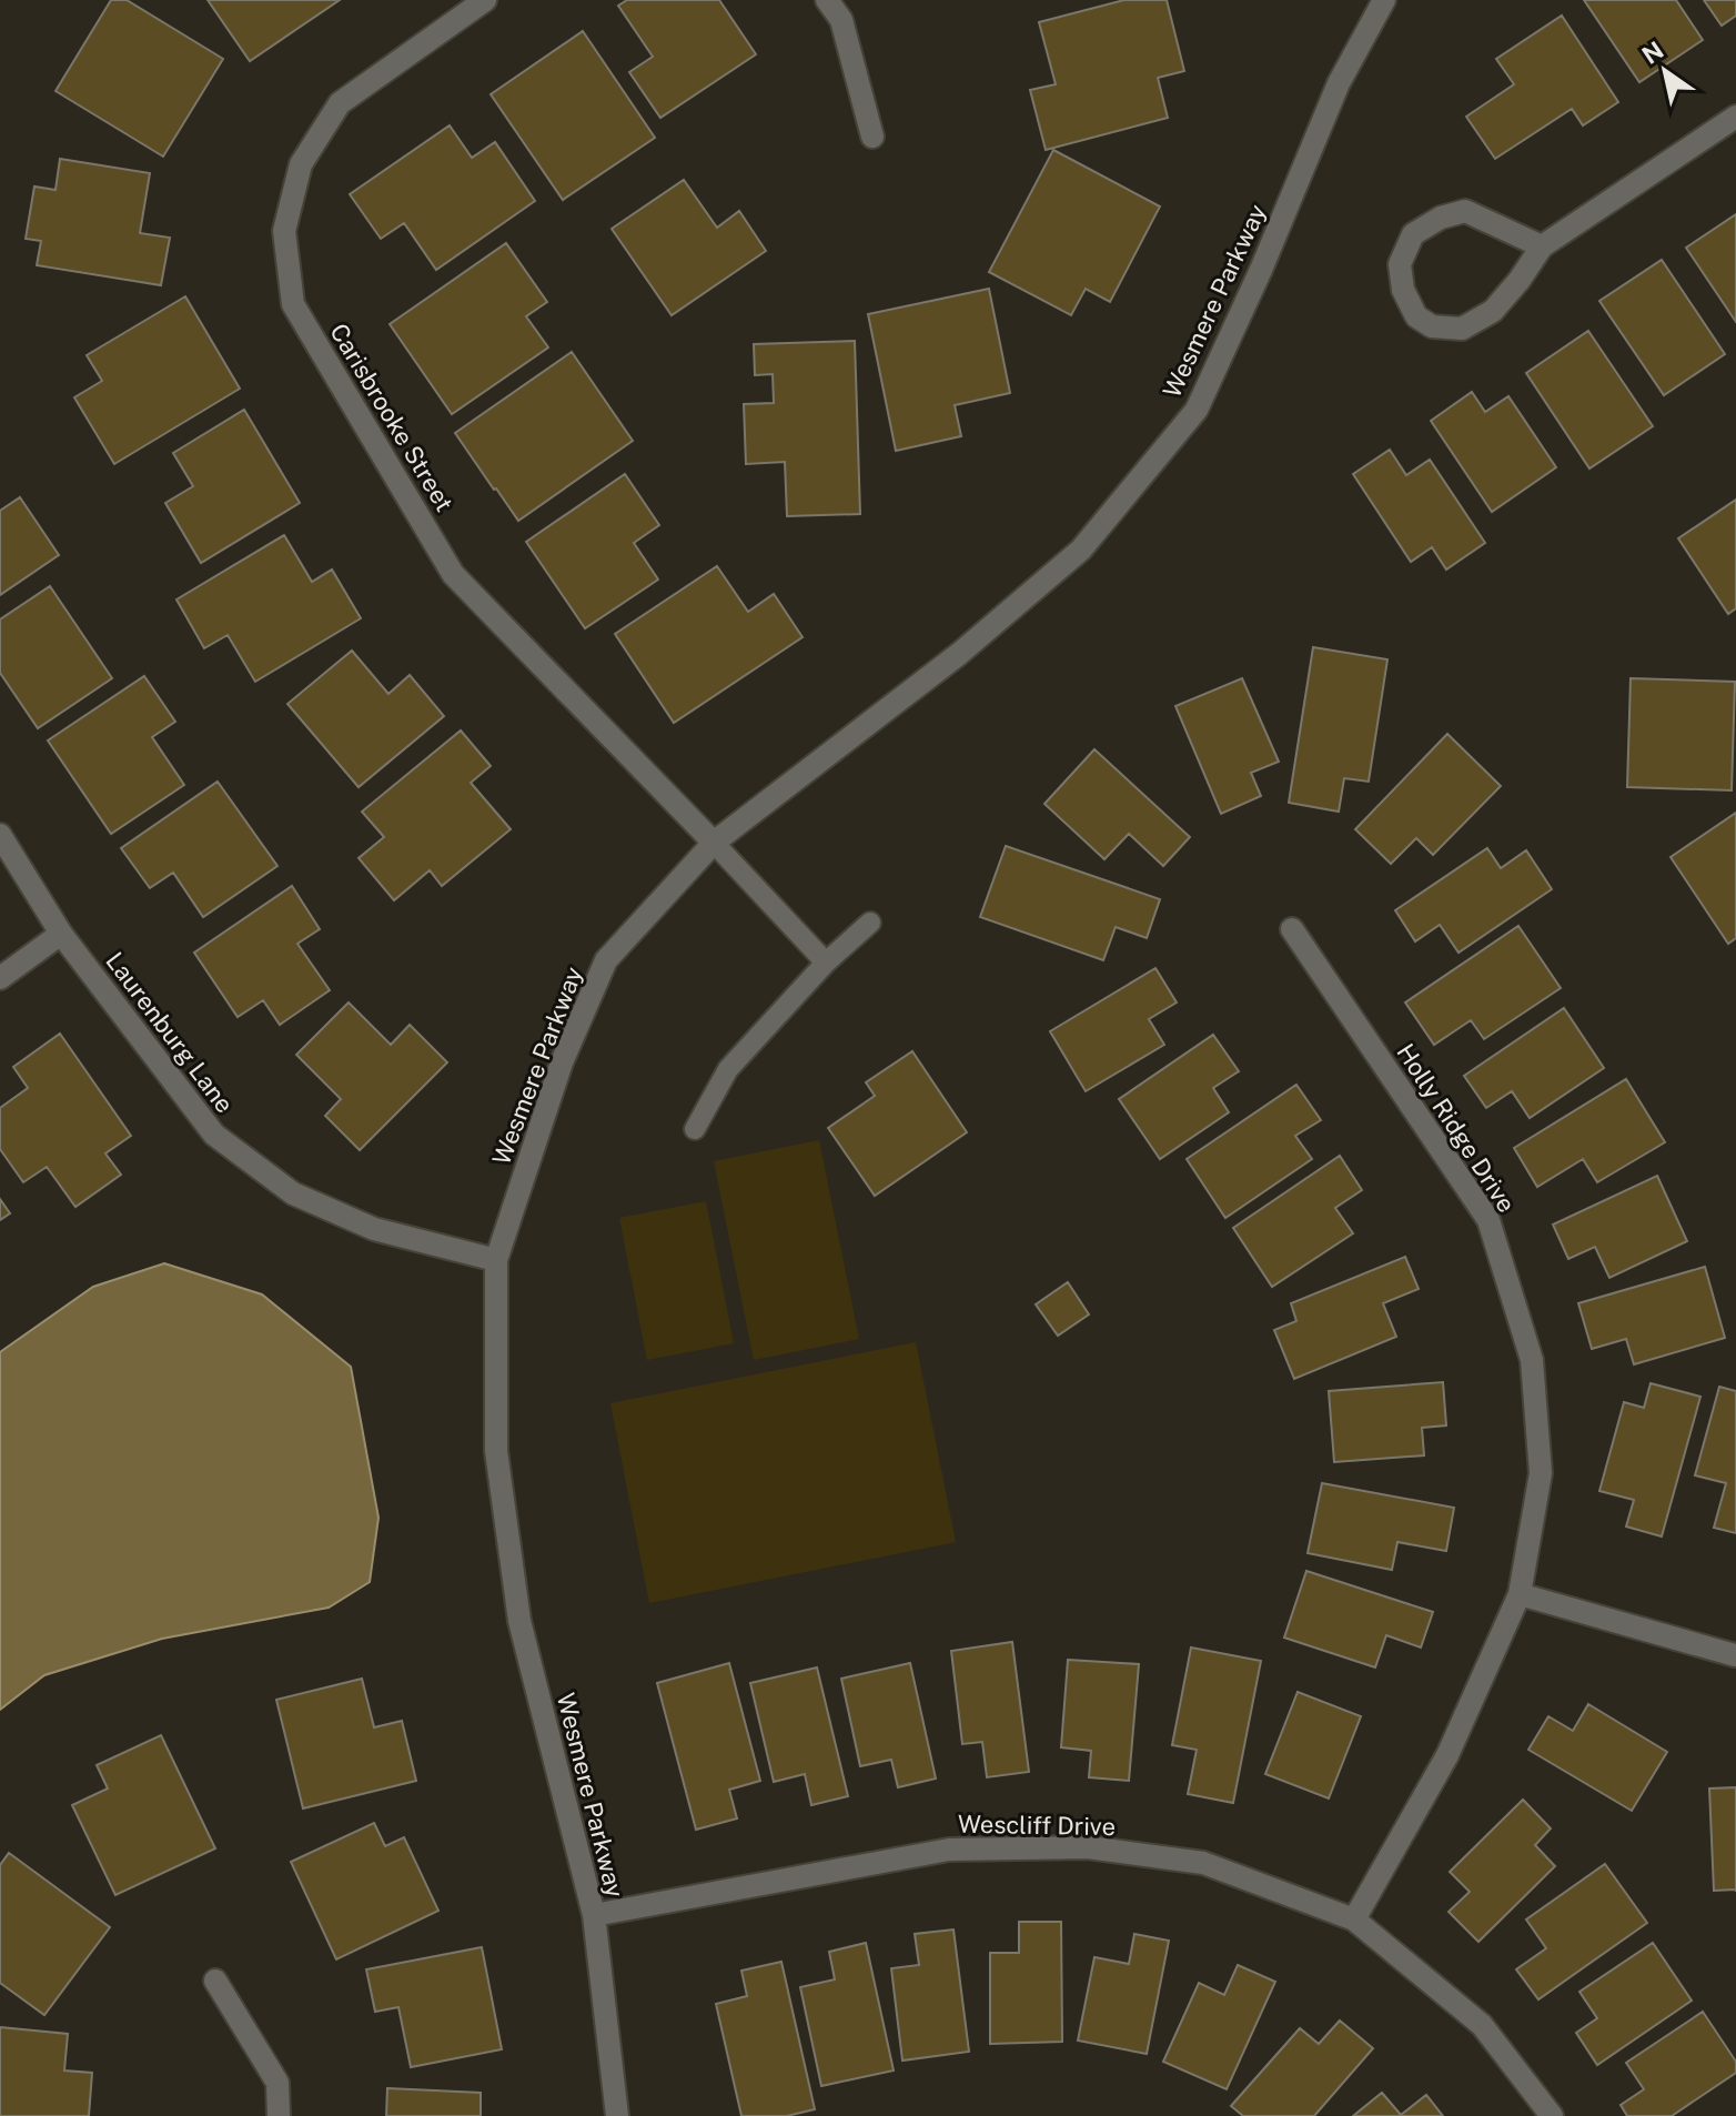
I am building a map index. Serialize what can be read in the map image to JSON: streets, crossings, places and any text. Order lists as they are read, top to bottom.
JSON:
{
  "streets": {
    "street": [
      "Wesmere Parkway",
      "Carisbrooke Street",
      "Laurenburg Lane",
      "Holly Ridge Drive",
      "Wescliff Drive"
    ]
  },
  "crossings": [
    ["Wesmere Parkway", "Carisbrooke Street"],
    ["Wesmere Parkway", "Laurenburg Lane"],
    ["Wesmere Parkway", "Wescliff Drive"],
    ["Holly Ridge Drive", "Wescliff Drive"]
  ],
  "north": "top left"
}
